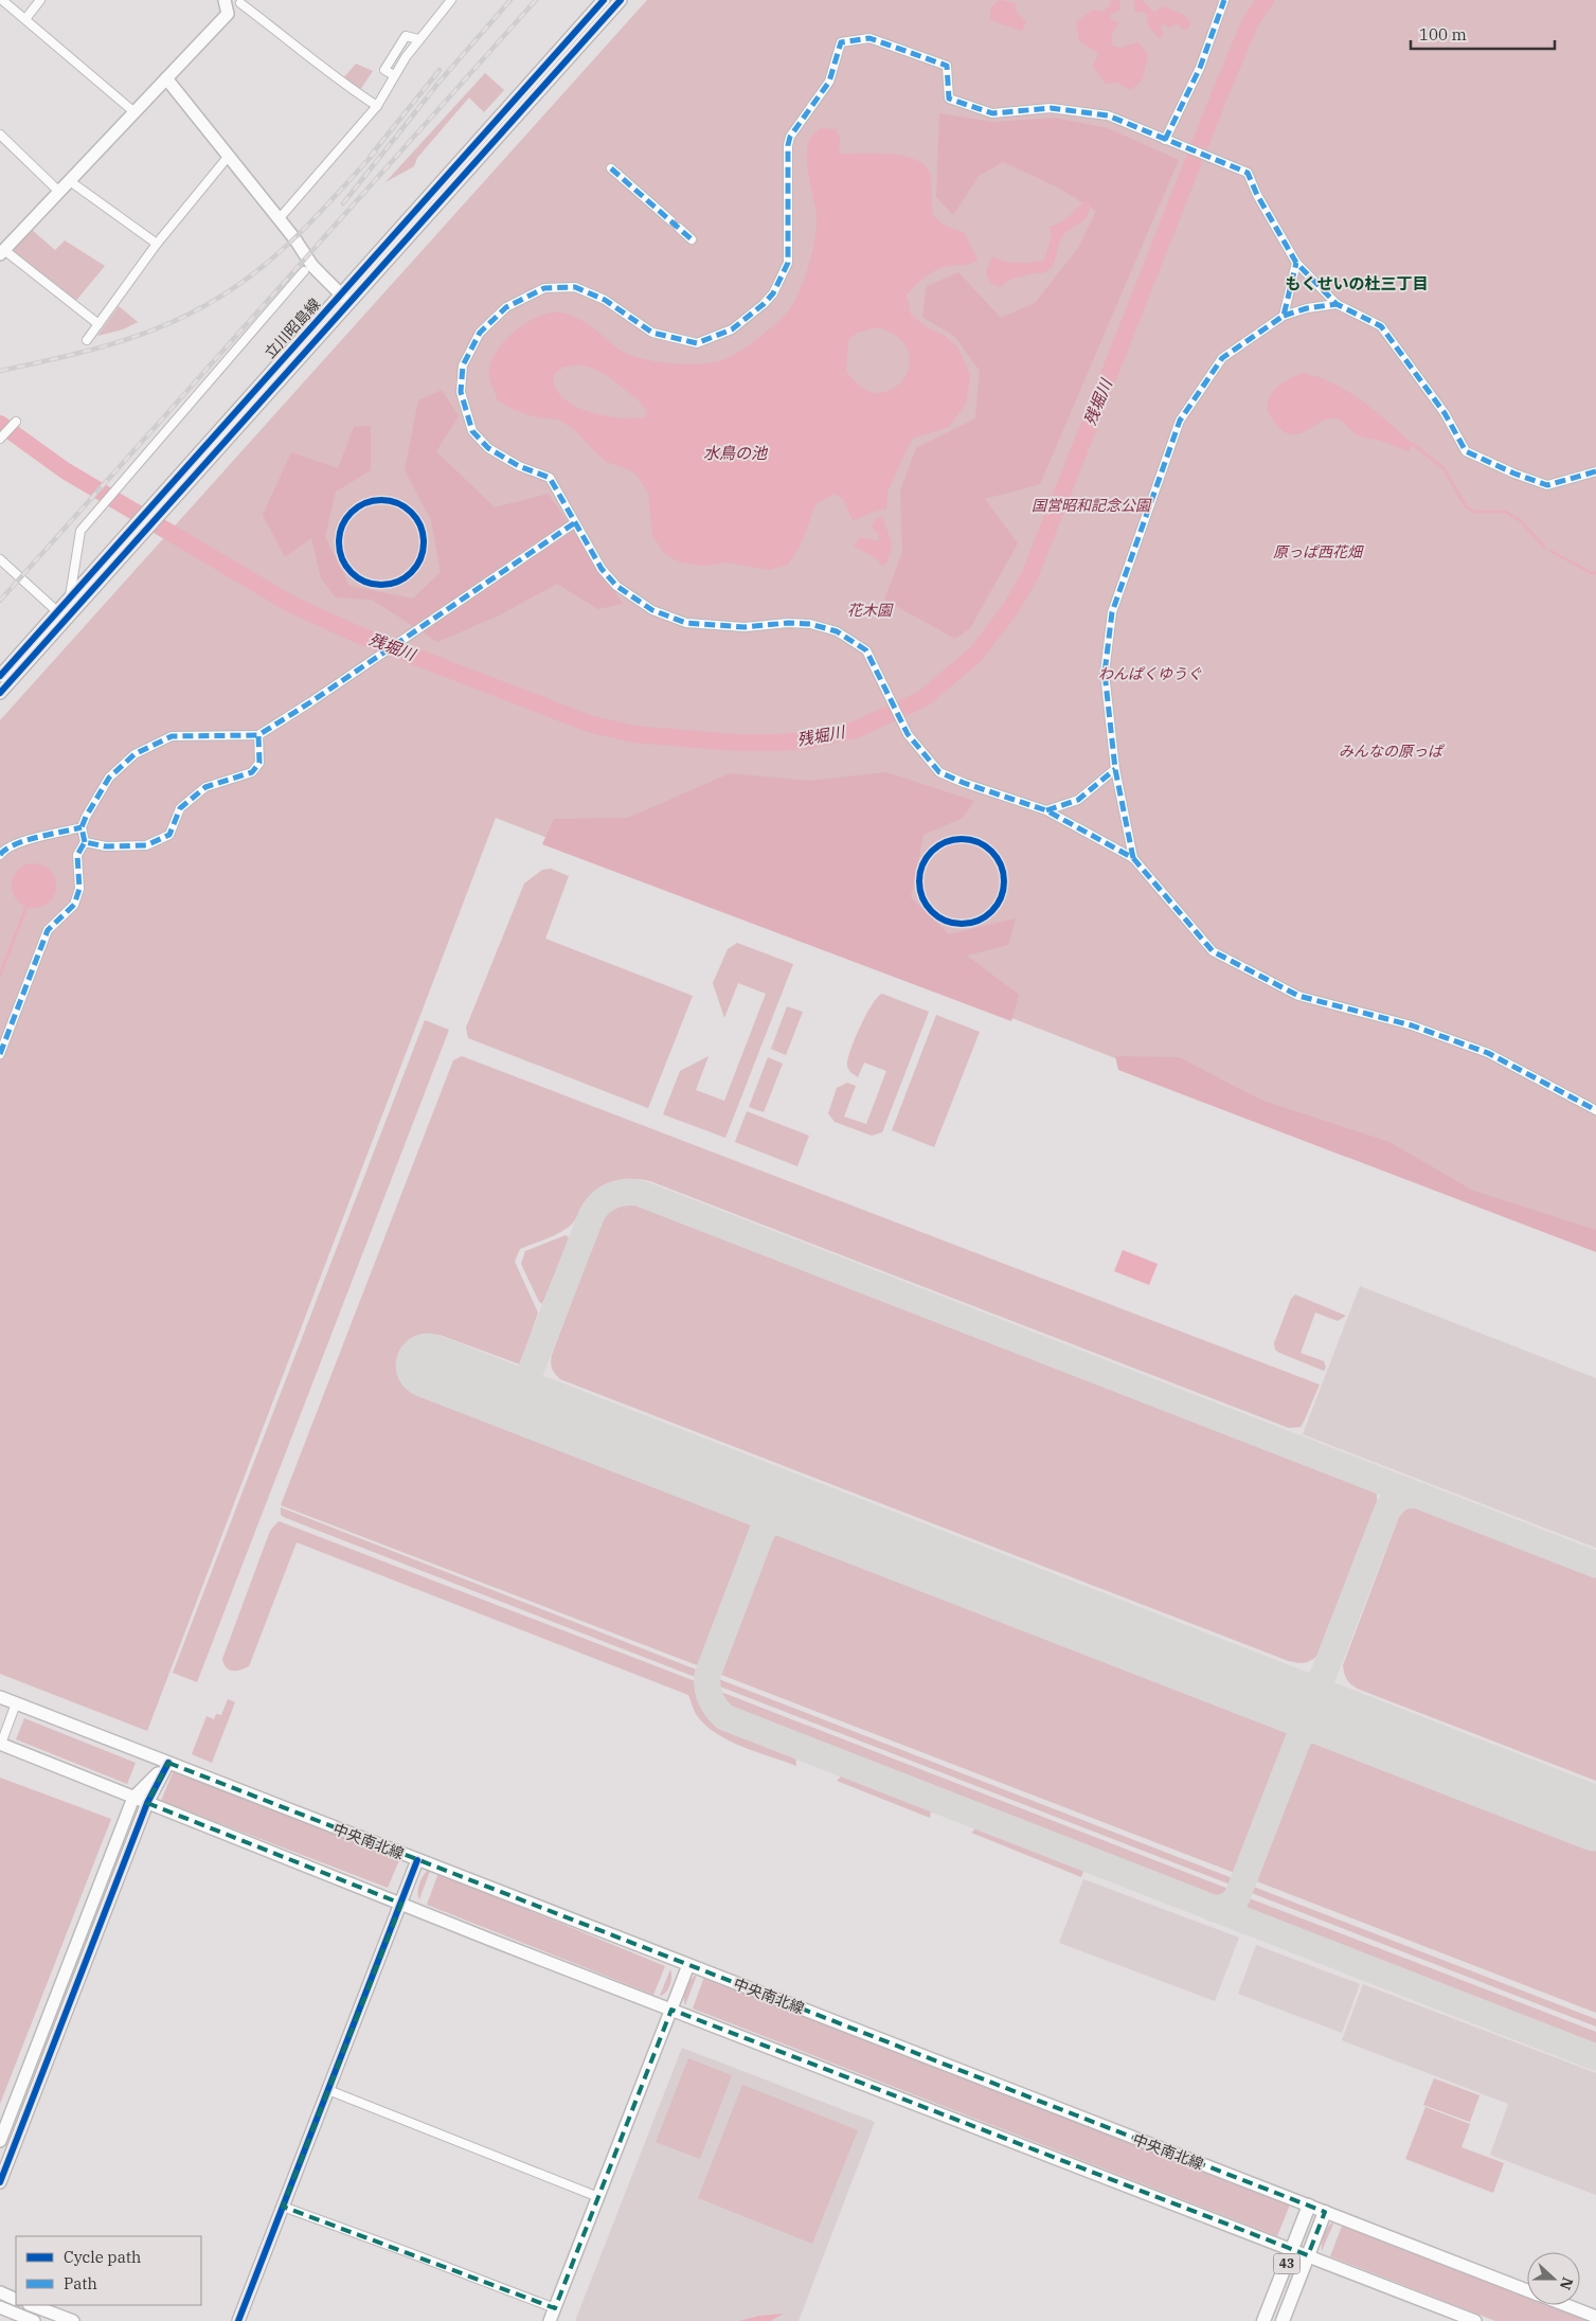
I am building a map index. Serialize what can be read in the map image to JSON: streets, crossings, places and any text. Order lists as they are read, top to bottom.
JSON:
{
  "streets": {
    "main road": ["立川昭島線", "中央南北線", "43"]
  },
  "crossings": [
    ["中央南北線", "43"]
  ],
  "districts": ["もくせいの杜三丁目"],
  "water": ["残堀川", "水鳥の池"],
  "parks": [
    "国営昭和記念公園",
    "原っぱ西花畑",
    "花木園",
    "わんぱくゆうぐ",
    "みんなの原っぱ"
  ],
  "legend": ["Cycle path", "Path"],
  "scale_bar": "100 m",
  "north": "right"
}
